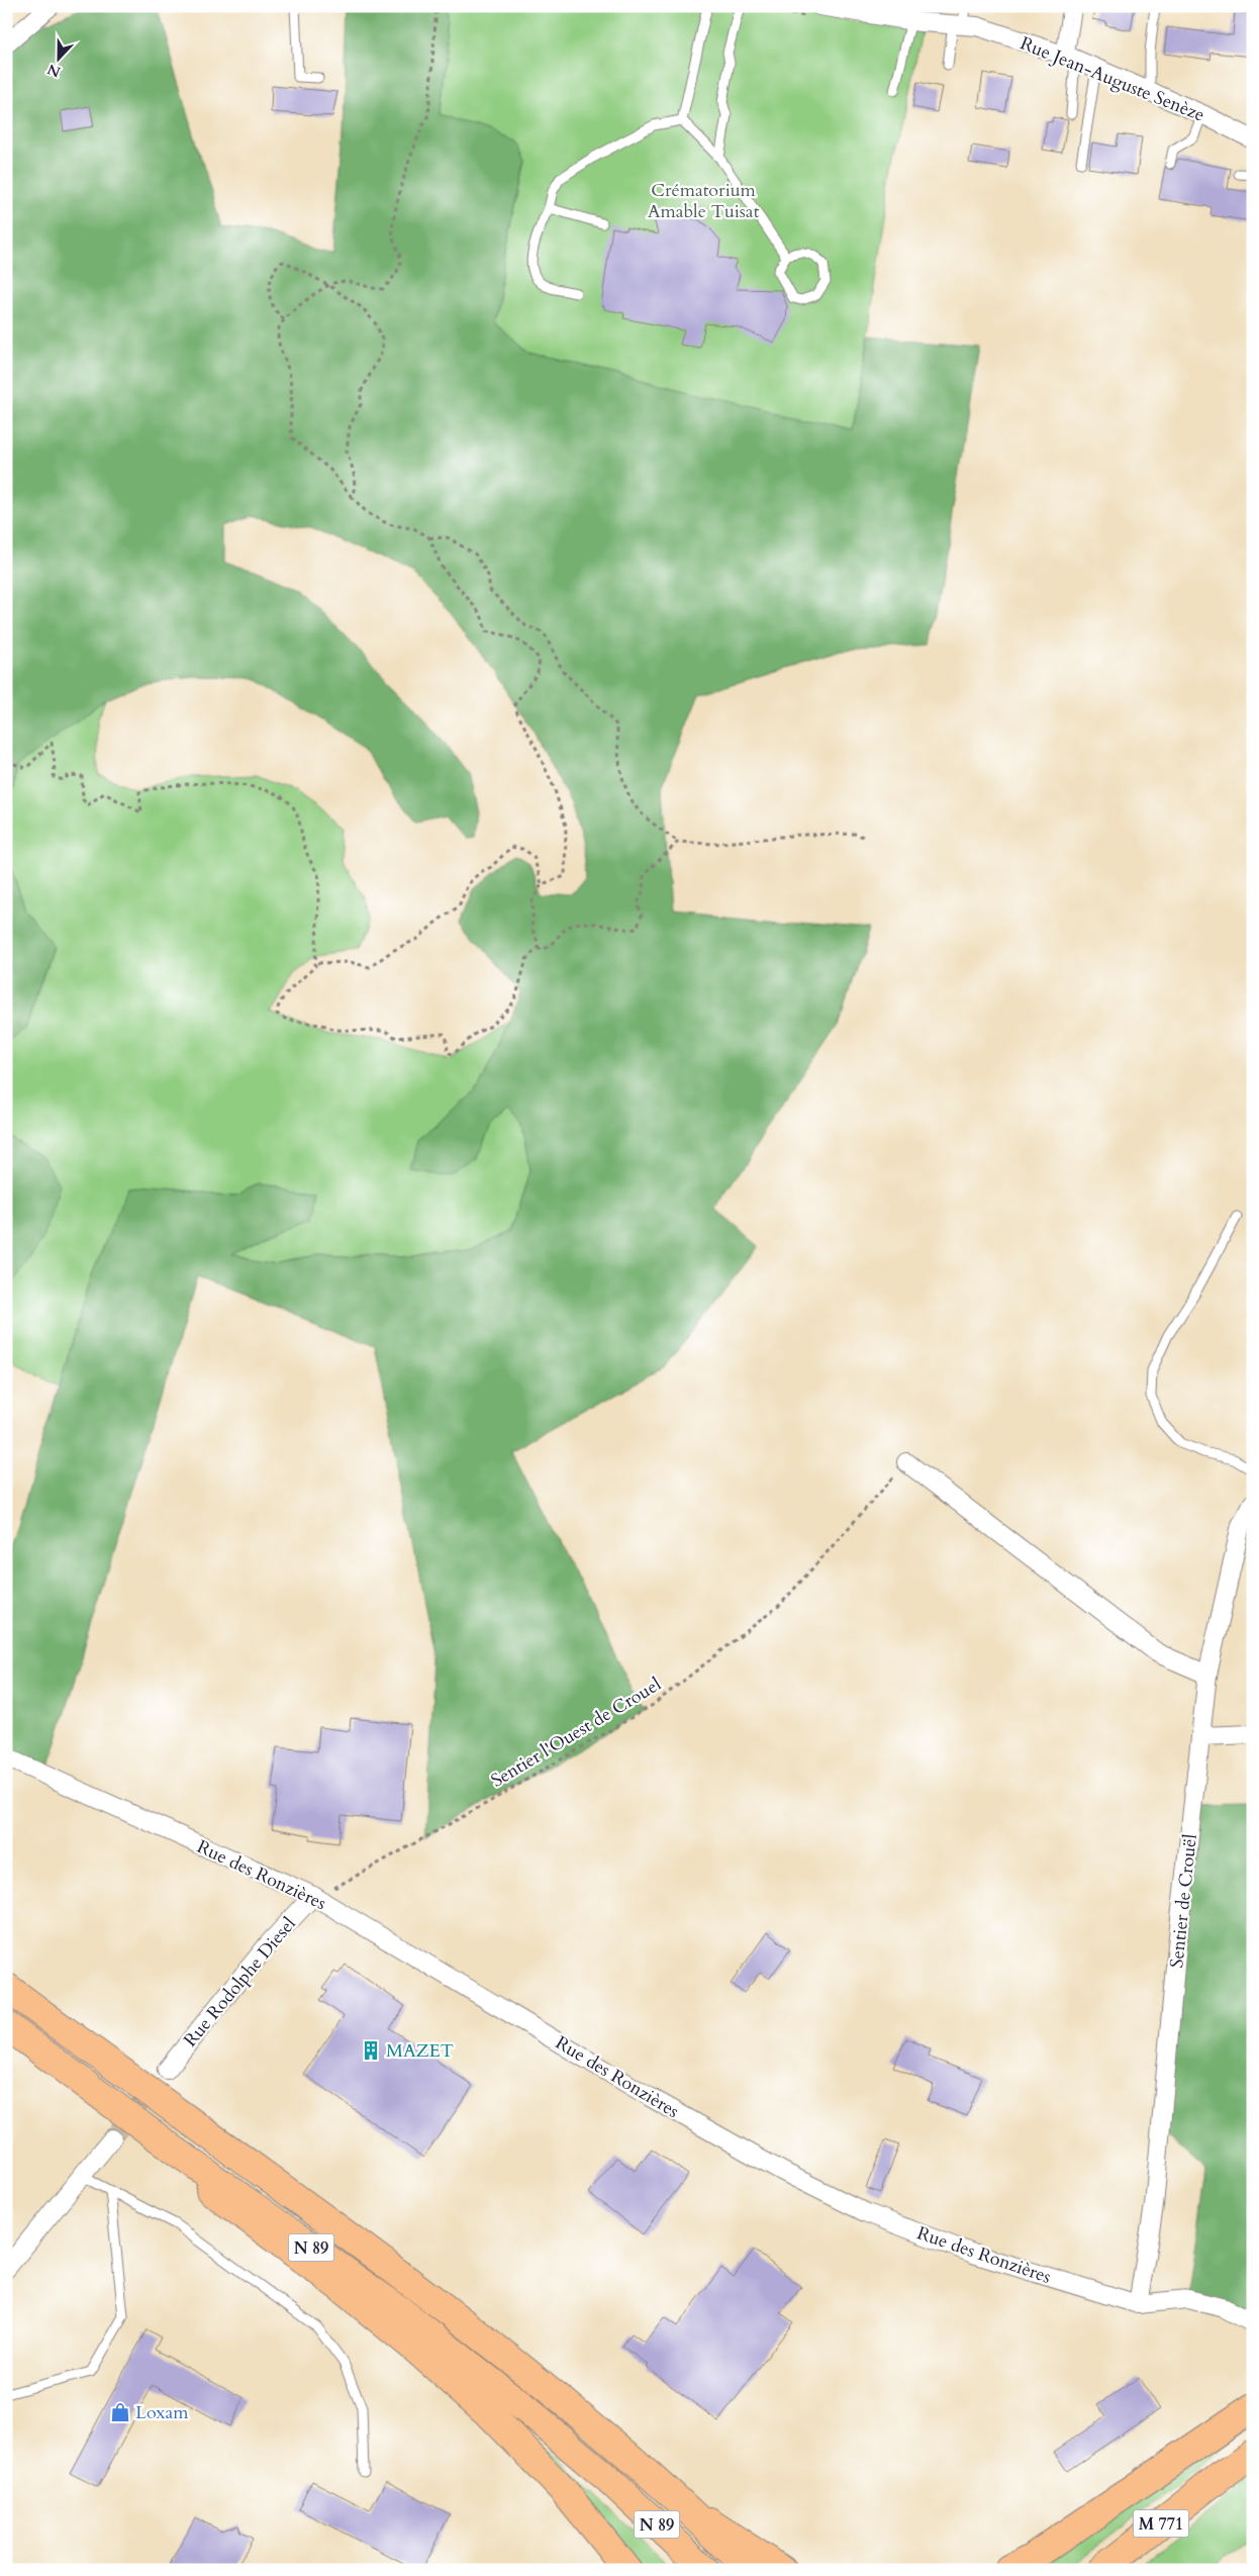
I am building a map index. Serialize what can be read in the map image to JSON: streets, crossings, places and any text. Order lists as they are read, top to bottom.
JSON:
{
  "streets": {
    "highway": ["N 89", "M 771"],
    "street": [
      "Rue Jean-Auguste Senèze",
      "Rue des Ronzières",
      "Sentier de Crouël",
      "Rue Rodolphe Diesel"
    ],
    "path": ["Sentier l'Ouest de Crouel"]
  },
  "crossings": [
    ["Sentier l'Ouest de Crouel", "Rue des Ronzières"],
    ["Sentier l'Ouest de Crouel", "Rue Rodolphe Diesel"],
    ["Rue des Ronzières", "Sentier de Crouël"],
    ["Rue des Ronzières", "Rue Rodolphe Diesel"]
  ],
  "parks": ["Crématorium Amable Tuisat"],
  "places": {
    "building": ["MAZET"],
    "shop": ["Loxam"]
  },
  "north": "bottom"
}
